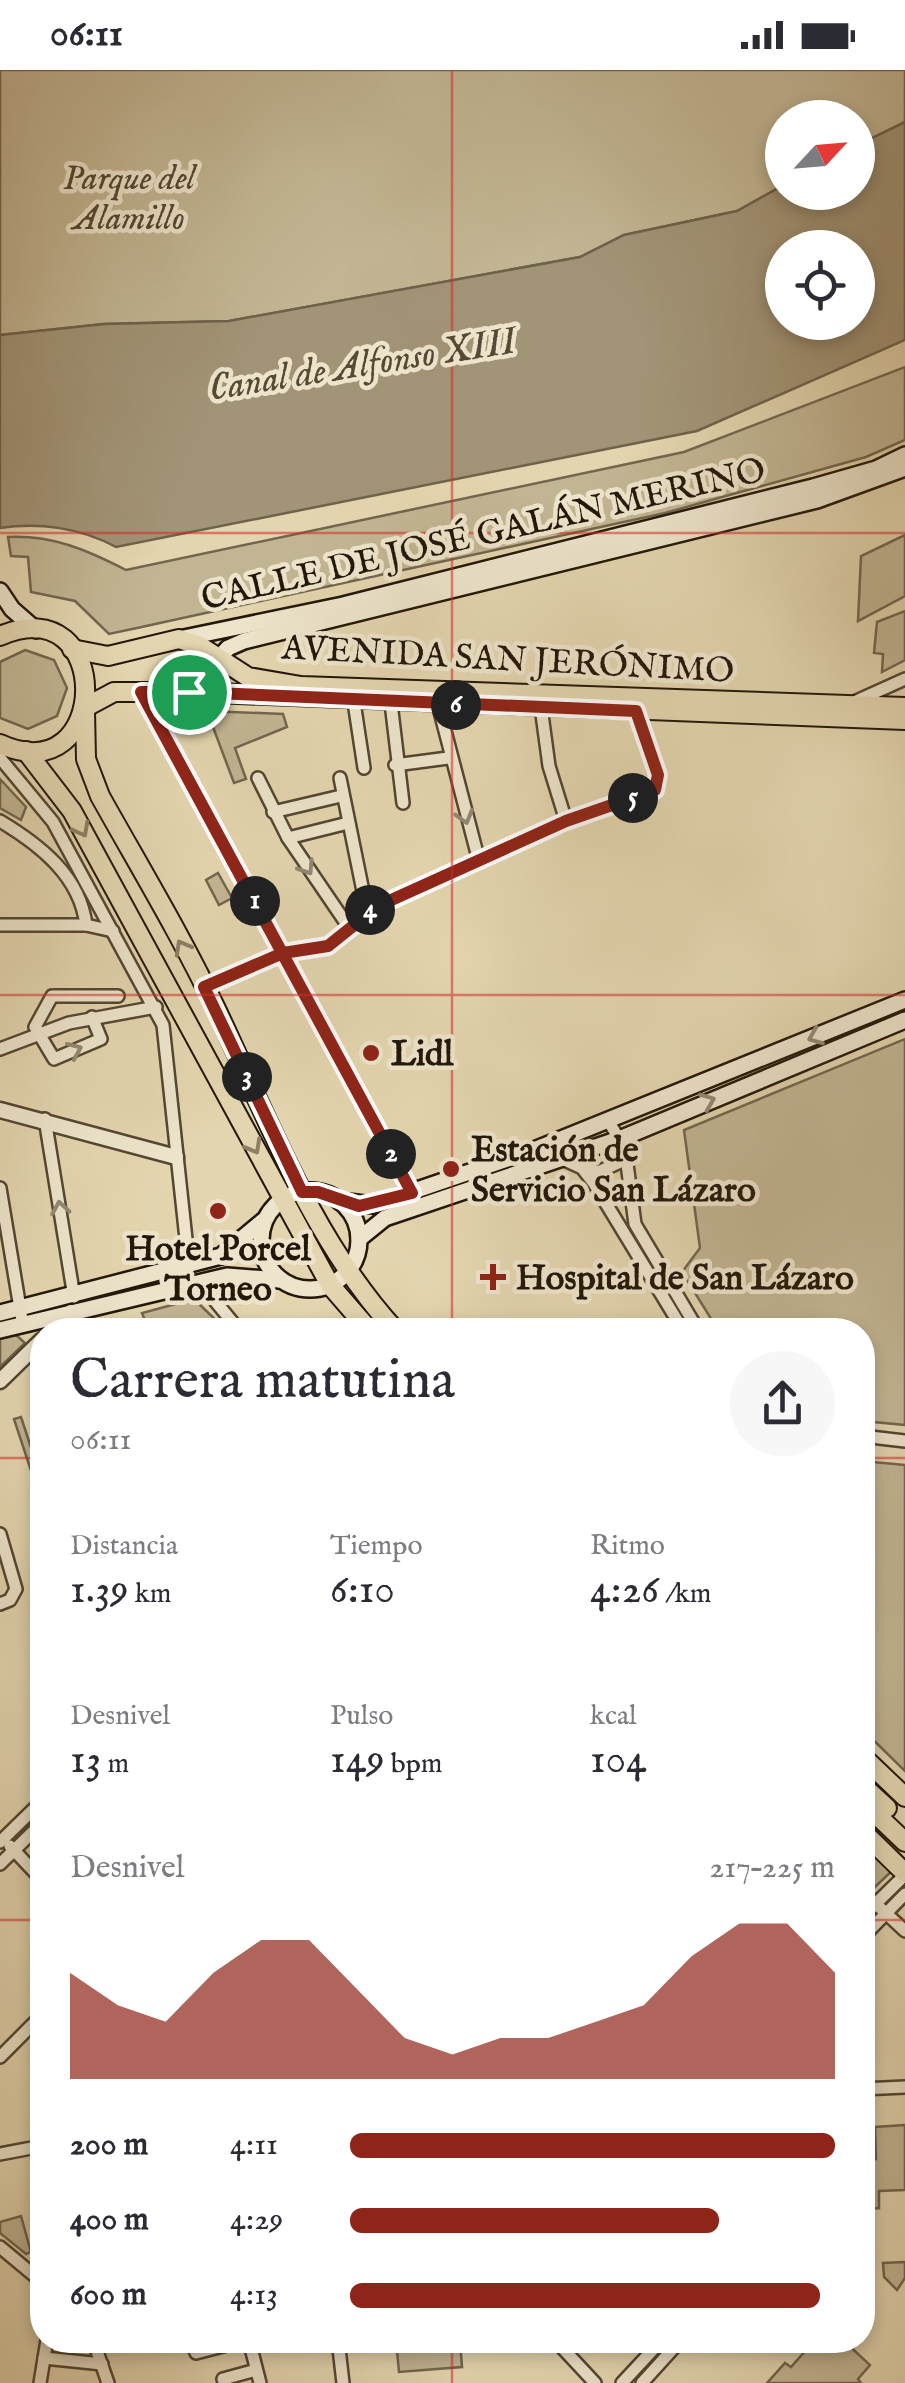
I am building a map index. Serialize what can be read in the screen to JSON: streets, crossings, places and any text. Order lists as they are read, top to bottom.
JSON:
{
  "streets": {
    "main road": ["CALLE DE JOSÉ GALÁN MERINO", "AVENIDA SAN JERÓNIMO"]
  },
  "crossings": [
    ["CALLE DE JOSÉ GALÁN MERINO", "AVENIDA SAN JERÓNIMO"]
  ],
  "water": ["Canal de Alfonso XIII"],
  "parks": ["Parque del Alamillo"],
  "places": {
    "other": ["Lidl", "Estación de Servicio San Lázaro", "Hotel Porcel Torneo"],
    "health": ["Hospital de San Lázaro"]
  },
  "north": "top right",
  "page": {
    "status": "06:11",
    "pins": [
      "6",
      "5",
      "1",
      "4",
      "3",
      "2"
    ],
    "heading": ["Carrera matutina", "06:11"],
    "stats": [
      ["Distancia", "1.39 km"],
      ["Tiempo", "6:10"],
      ["Ritmo", "4:26 /km"],
      ["Desnivel", "13 m"],
      ["Pulso", "149 bpm"],
      ["kcal", "104"]
    ],
    "chart": ["Desnivel", "217–225 m"],
    "list": [
      {
        "name": "200 m",
        "note": "4:11"
      },
      {
        "name": "400 m",
        "note": "4:29"
      },
      {
        "name": "600 m",
        "note": "4:13"
      }
    ]
  }
}
